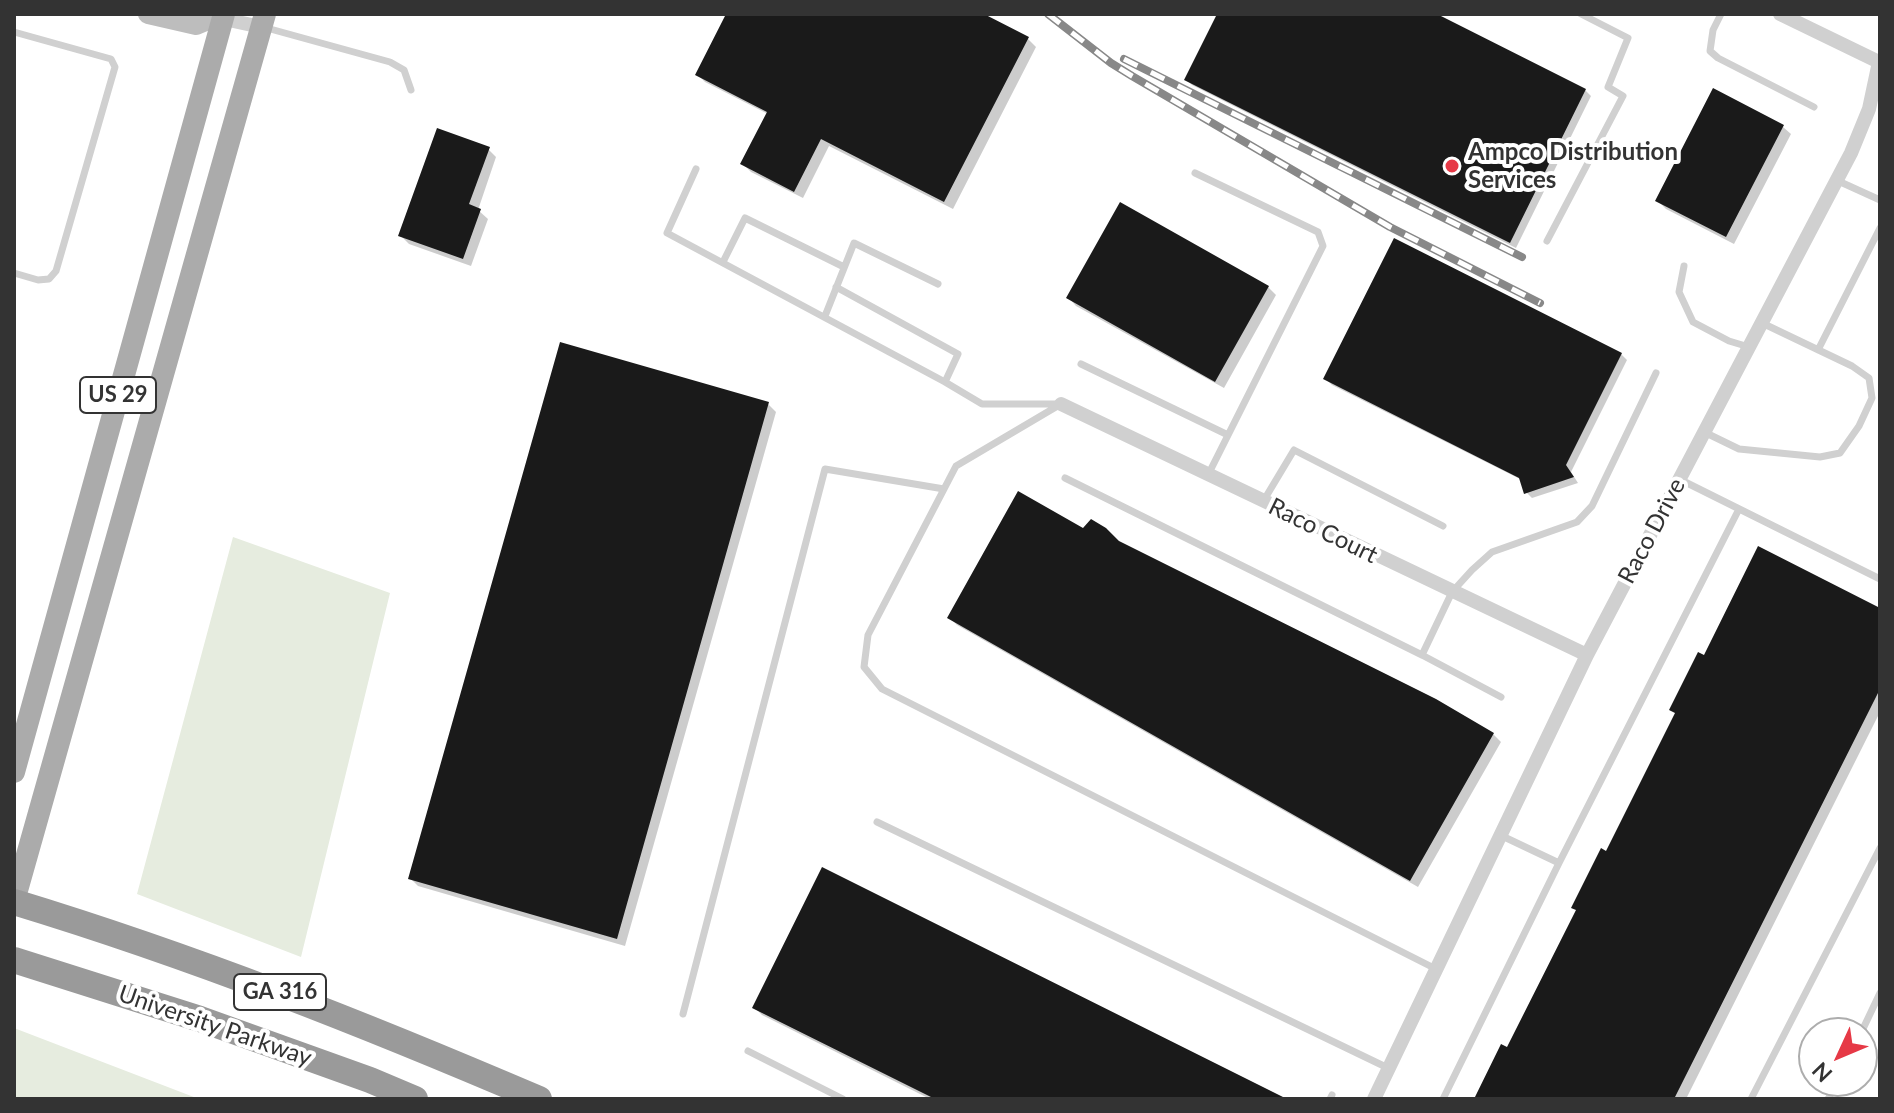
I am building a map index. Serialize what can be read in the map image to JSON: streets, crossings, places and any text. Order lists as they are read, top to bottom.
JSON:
{
  "streets": {
    "highway": ["GA 316", "University Parkway"],
    "main road": ["US 29"],
    "street": ["Raco Court", "Raco Drive"]
  },
  "crossings": [
    ["US 29", "GA 316"],
    ["Raco Court", "Raco Drive"]
  ],
  "places": ["Ampco Distribution Services"],
  "north": "bottom left"
}
